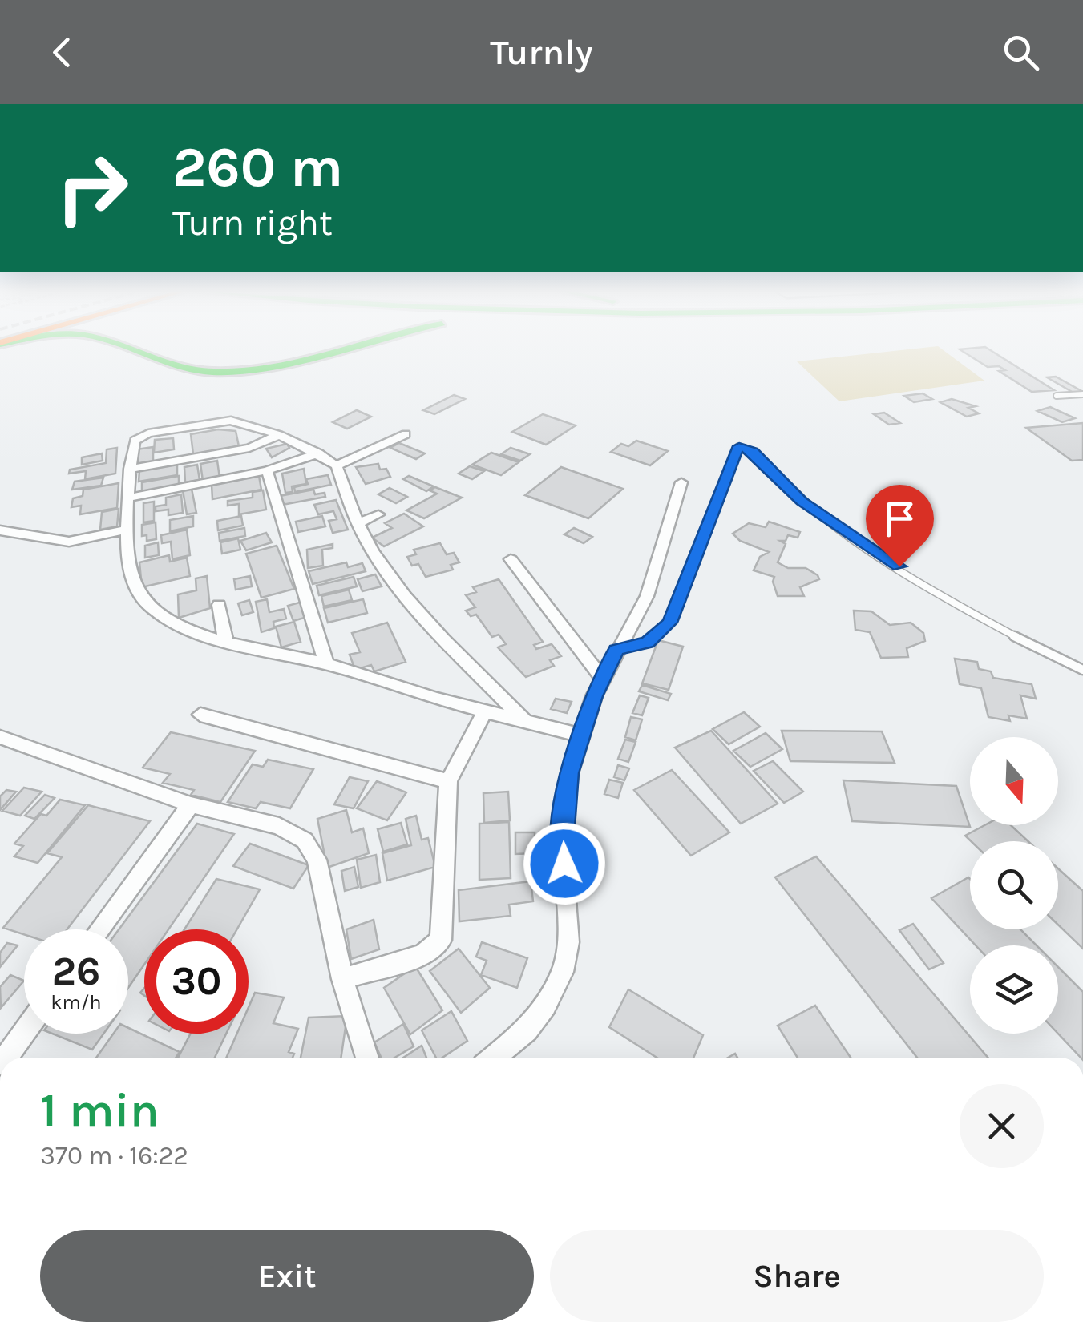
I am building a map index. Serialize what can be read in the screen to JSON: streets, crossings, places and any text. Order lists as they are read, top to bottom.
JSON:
{
  "north": "bottom",
  "page": {
    "header": "Turnly",
    "turn": ["260 m", "Turn right"],
    "speed": "26 km/h",
    "limit": "30",
    "heading": ["1 min", "370 m · 16:22"],
    "buttons": ["Exit", "Share"]
  }
}
